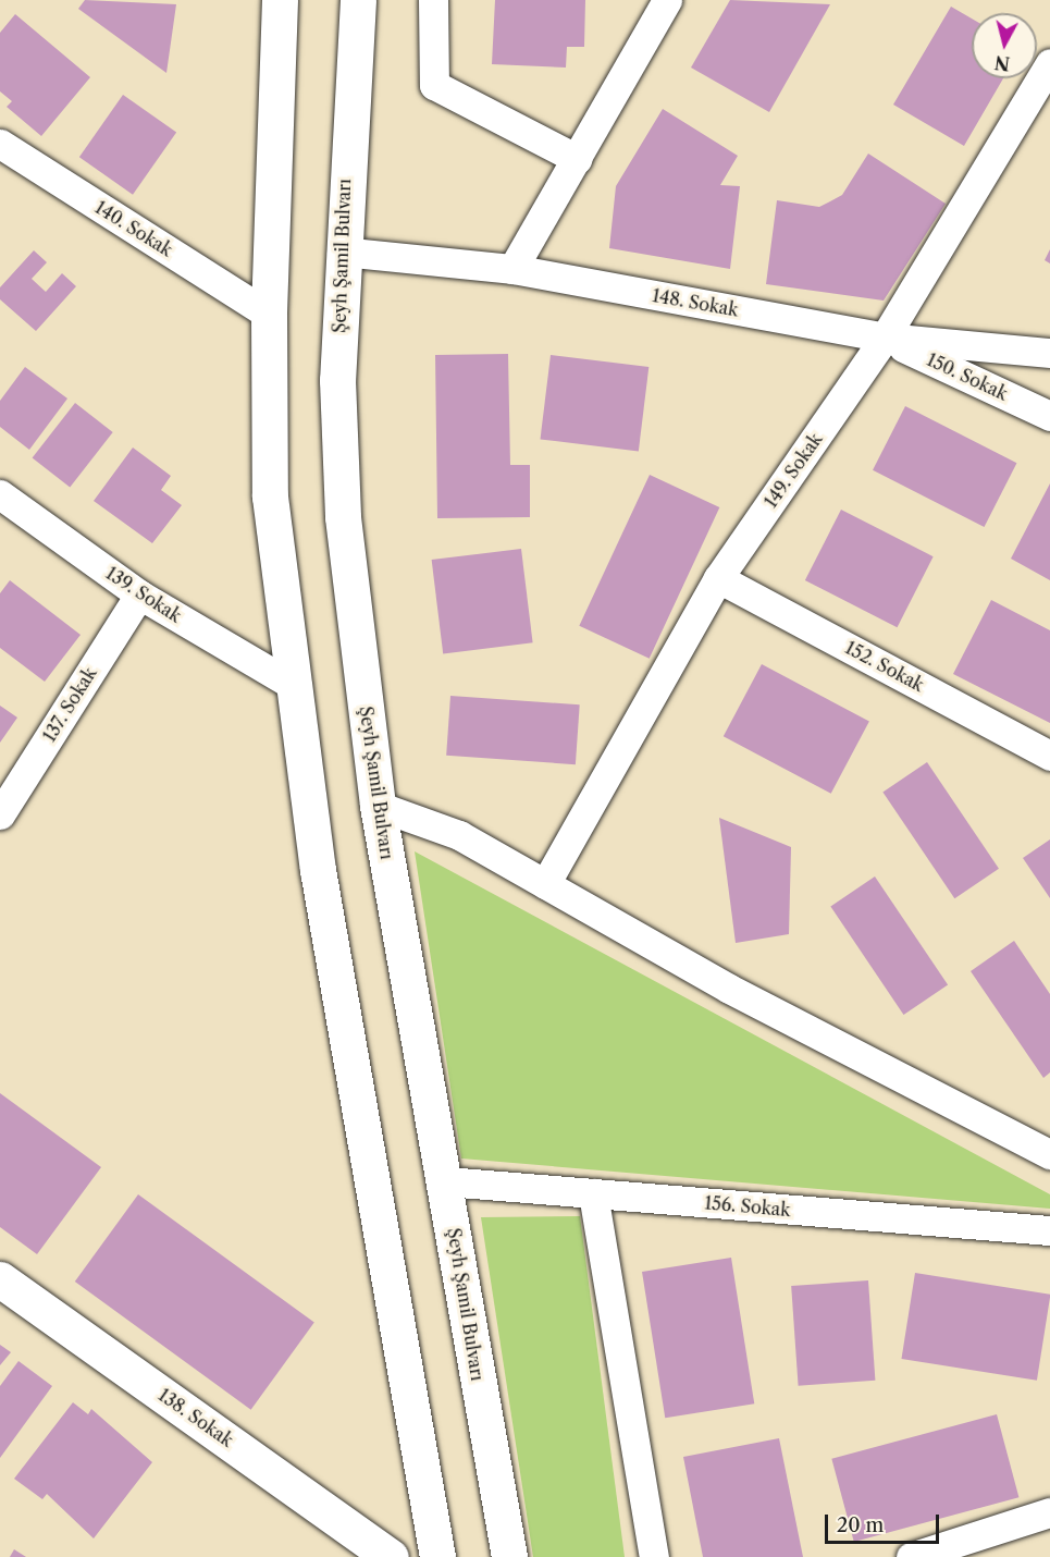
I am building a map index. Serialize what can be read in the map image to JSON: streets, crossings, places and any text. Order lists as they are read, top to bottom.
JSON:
{
  "streets": {
    "main road": ["Şeyh Şamil Bulvarı", "138. Sokak"],
    "street": [
      "140. Sokak",
      "148. Sokak",
      "150. Sokak",
      "149. Sokak",
      "139. Sokak",
      "152. Sokak",
      "137. Sokak",
      "156. Sokak"
    ]
  },
  "crossings": [
    ["Şeyh Şamil Bulvarı", "148. Sokak"],
    ["Şeyh Şamil Bulvarı", "156. Sokak"],
    ["148. Sokak", "150. Sokak"],
    ["148. Sokak", "149. Sokak"],
    ["150. Sokak", "149. Sokak"],
    ["149. Sokak", "152. Sokak"],
    ["139. Sokak", "137. Sokak"]
  ],
  "scale_bar": "20 m",
  "north": "bottom"
}
